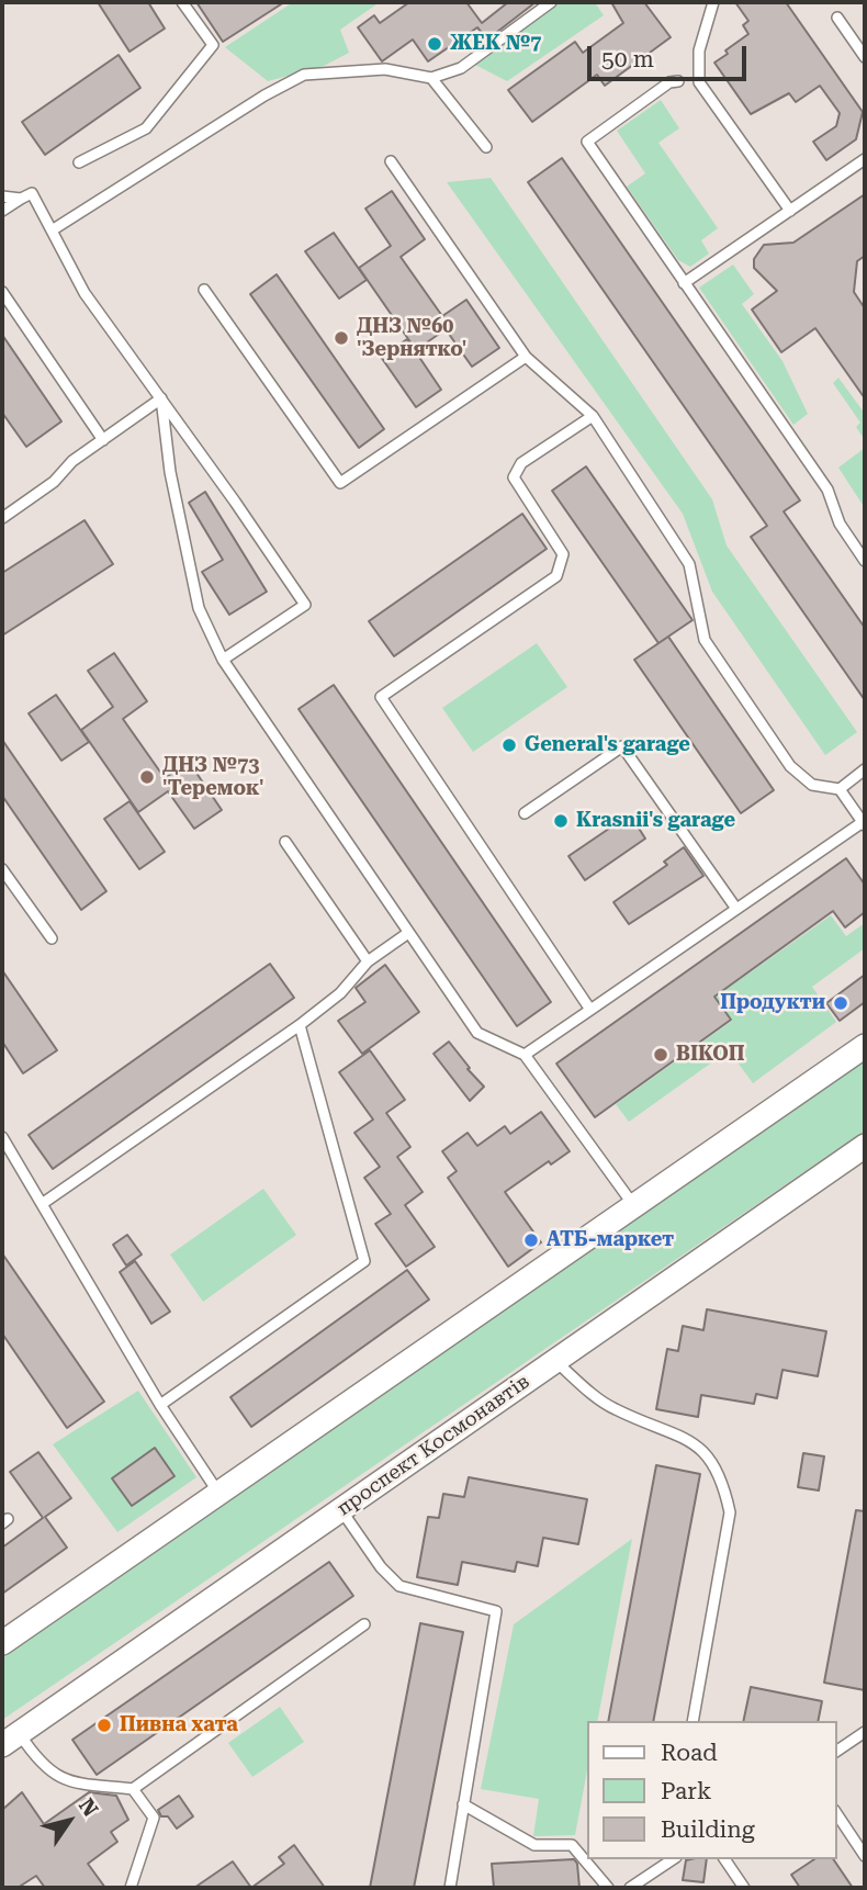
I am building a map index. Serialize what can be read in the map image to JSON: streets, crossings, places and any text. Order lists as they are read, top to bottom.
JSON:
{
  "streets": {
    "street": ["проспект Космонавтів"]
  },
  "places": [
    "ЖЕК №7",
    "ДНЗ №60 'Зернятко'",
    "General's garage",
    "ДНЗ №73 'Теремок'",
    "Krasnii's garage",
    "Продукти",
    "ВІКОП",
    "АТБ-маркет",
    "Пивна хата"
  ],
  "legend": ["Road", "Park", "Building"],
  "scale_bar": "50 m",
  "north": "top right"
}
